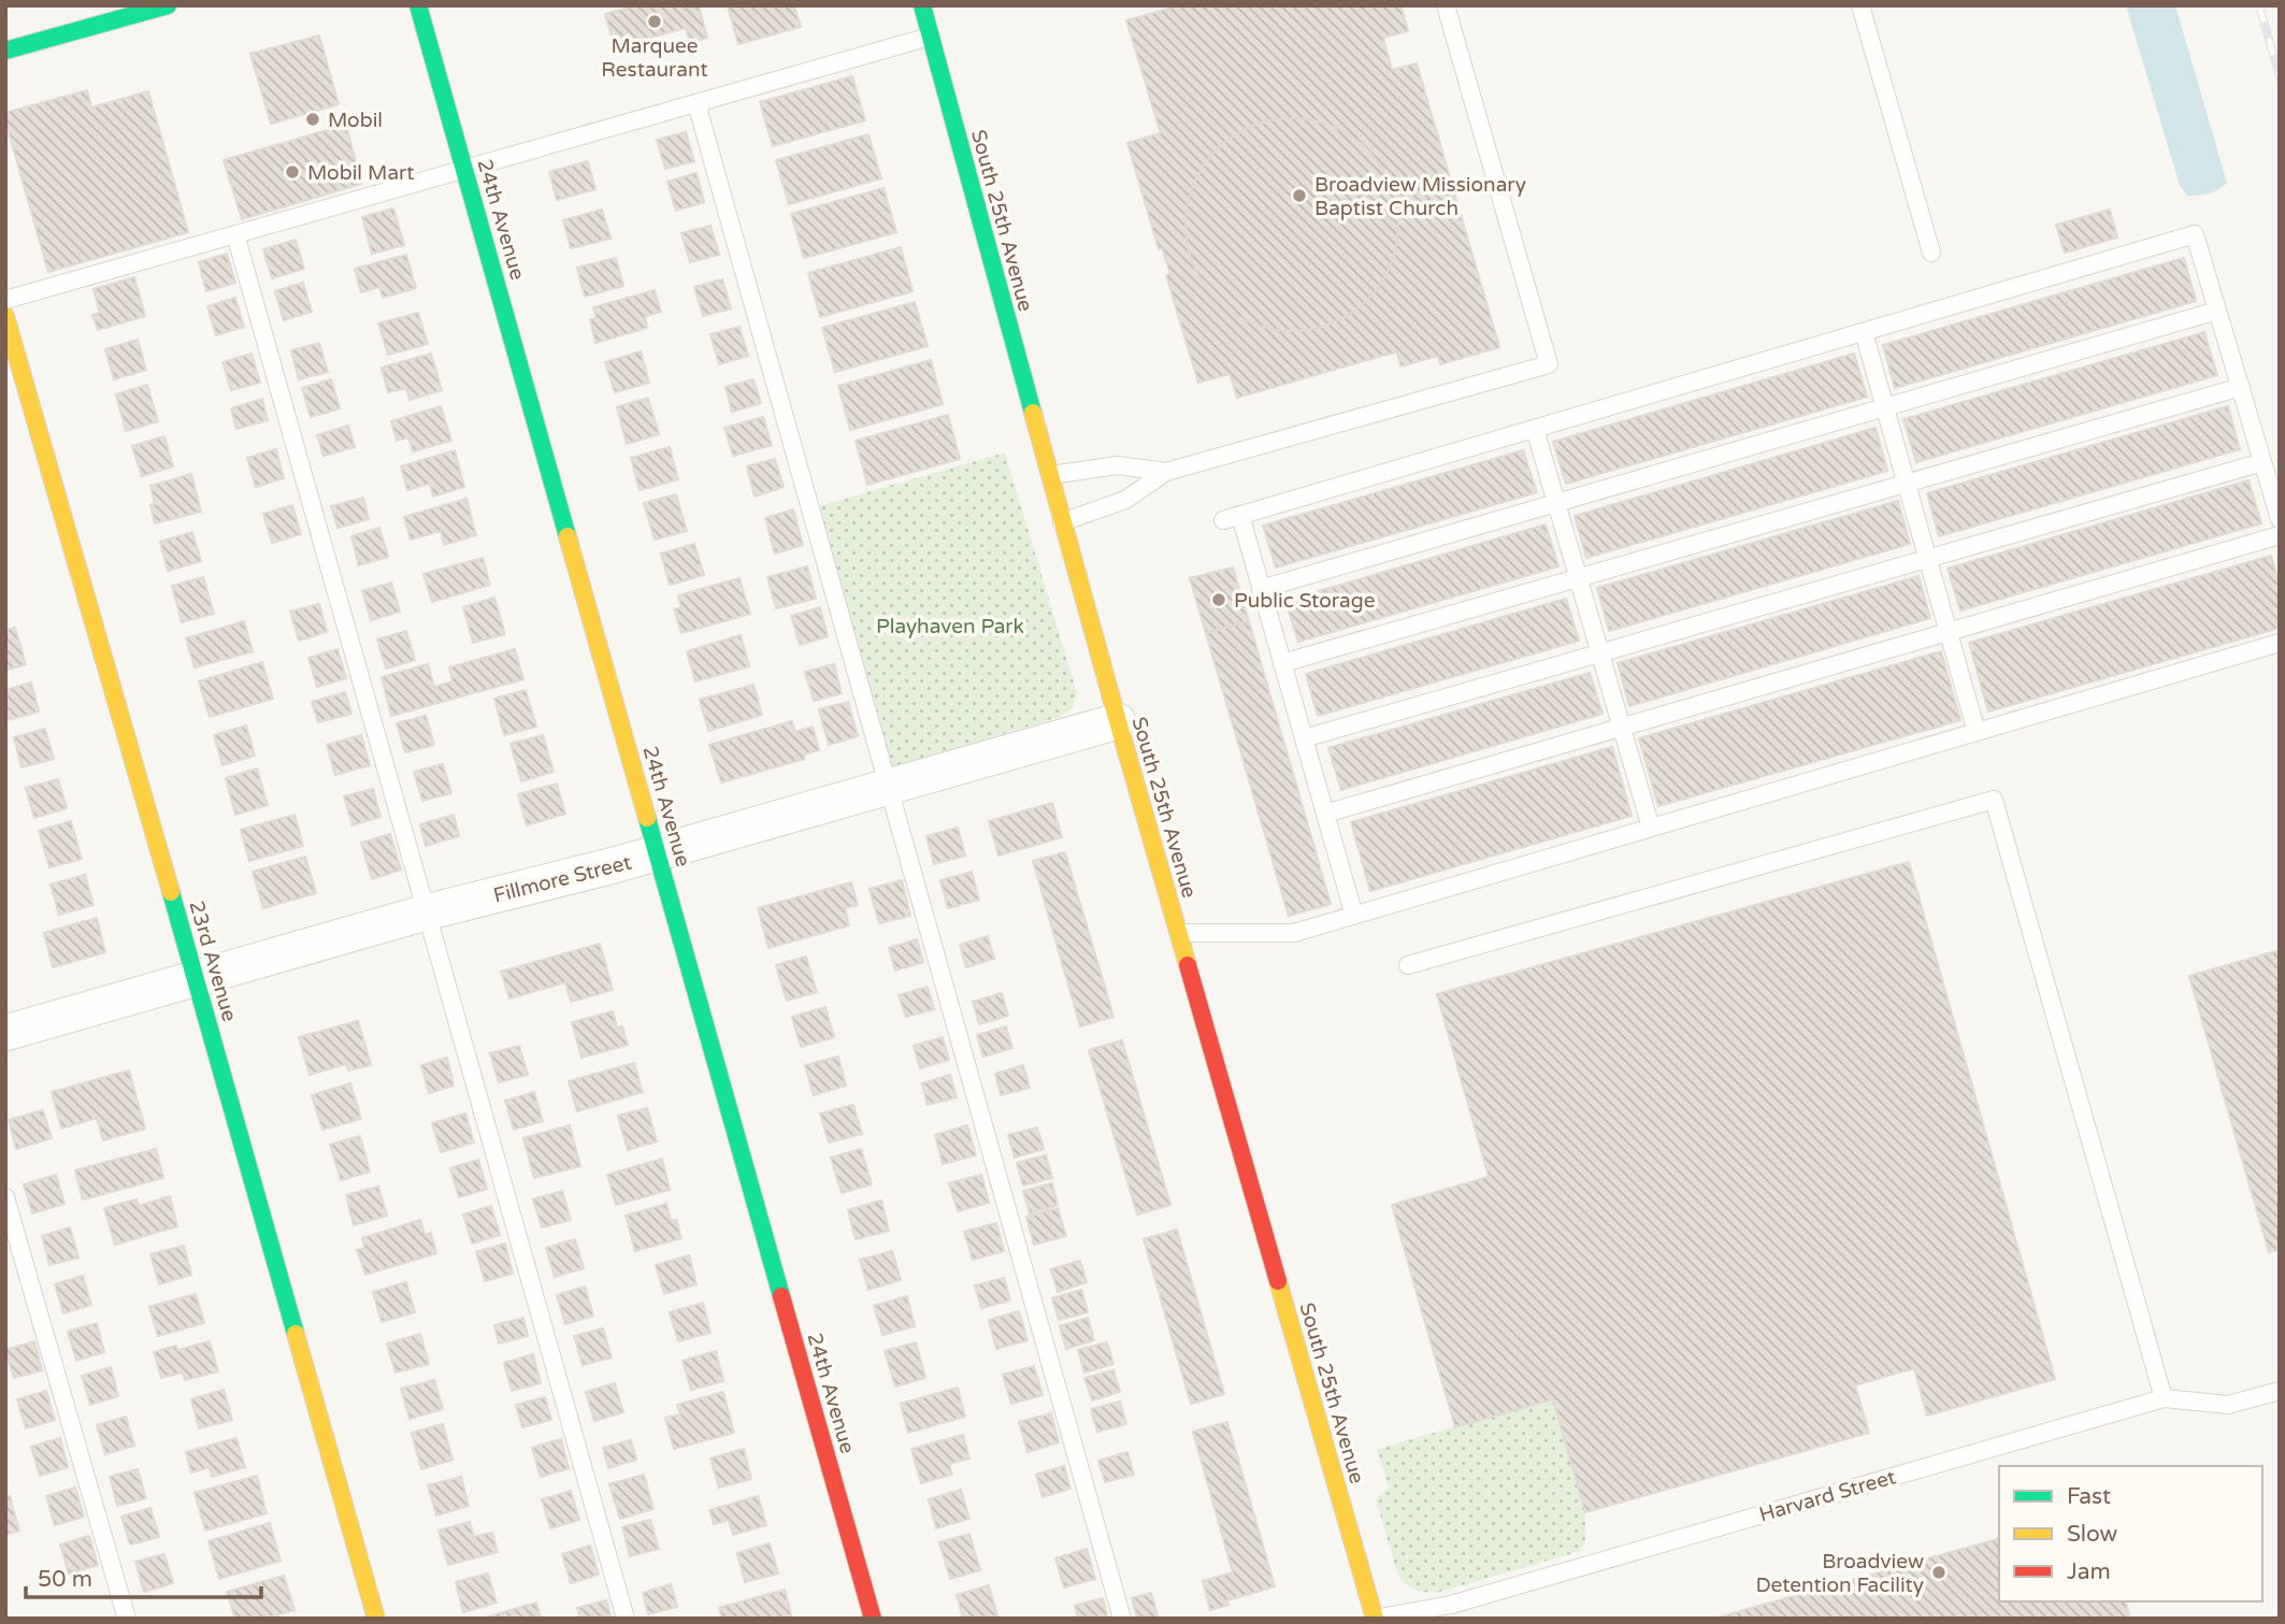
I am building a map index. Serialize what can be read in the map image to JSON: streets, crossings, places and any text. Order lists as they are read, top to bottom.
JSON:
{
  "streets": {
    "street": [
      "24th Avenue",
      "South 25th Avenue",
      "Fillmore Street",
      "23rd Avenue"
    ],
    "lane": ["Harvard Street"]
  },
  "crossings": [
    ["24th Avenue", "Fillmore Street"],
    ["South 25th Avenue", "Fillmore Street"],
    ["South 25th Avenue", "Harvard Street"],
    ["Fillmore Street", "23rd Avenue"]
  ],
  "parks": ["Playhaven Park"],
  "places": [
    "Marquee Restaurant",
    "Mobil",
    "Mobil Mart",
    "Broadview Missionary Baptist Church",
    "Public Storage",
    "Broadview Detention Facility"
  ],
  "legend": ["Fast", "Slow", "Jam"],
  "scale_bar": "50 m"
}
